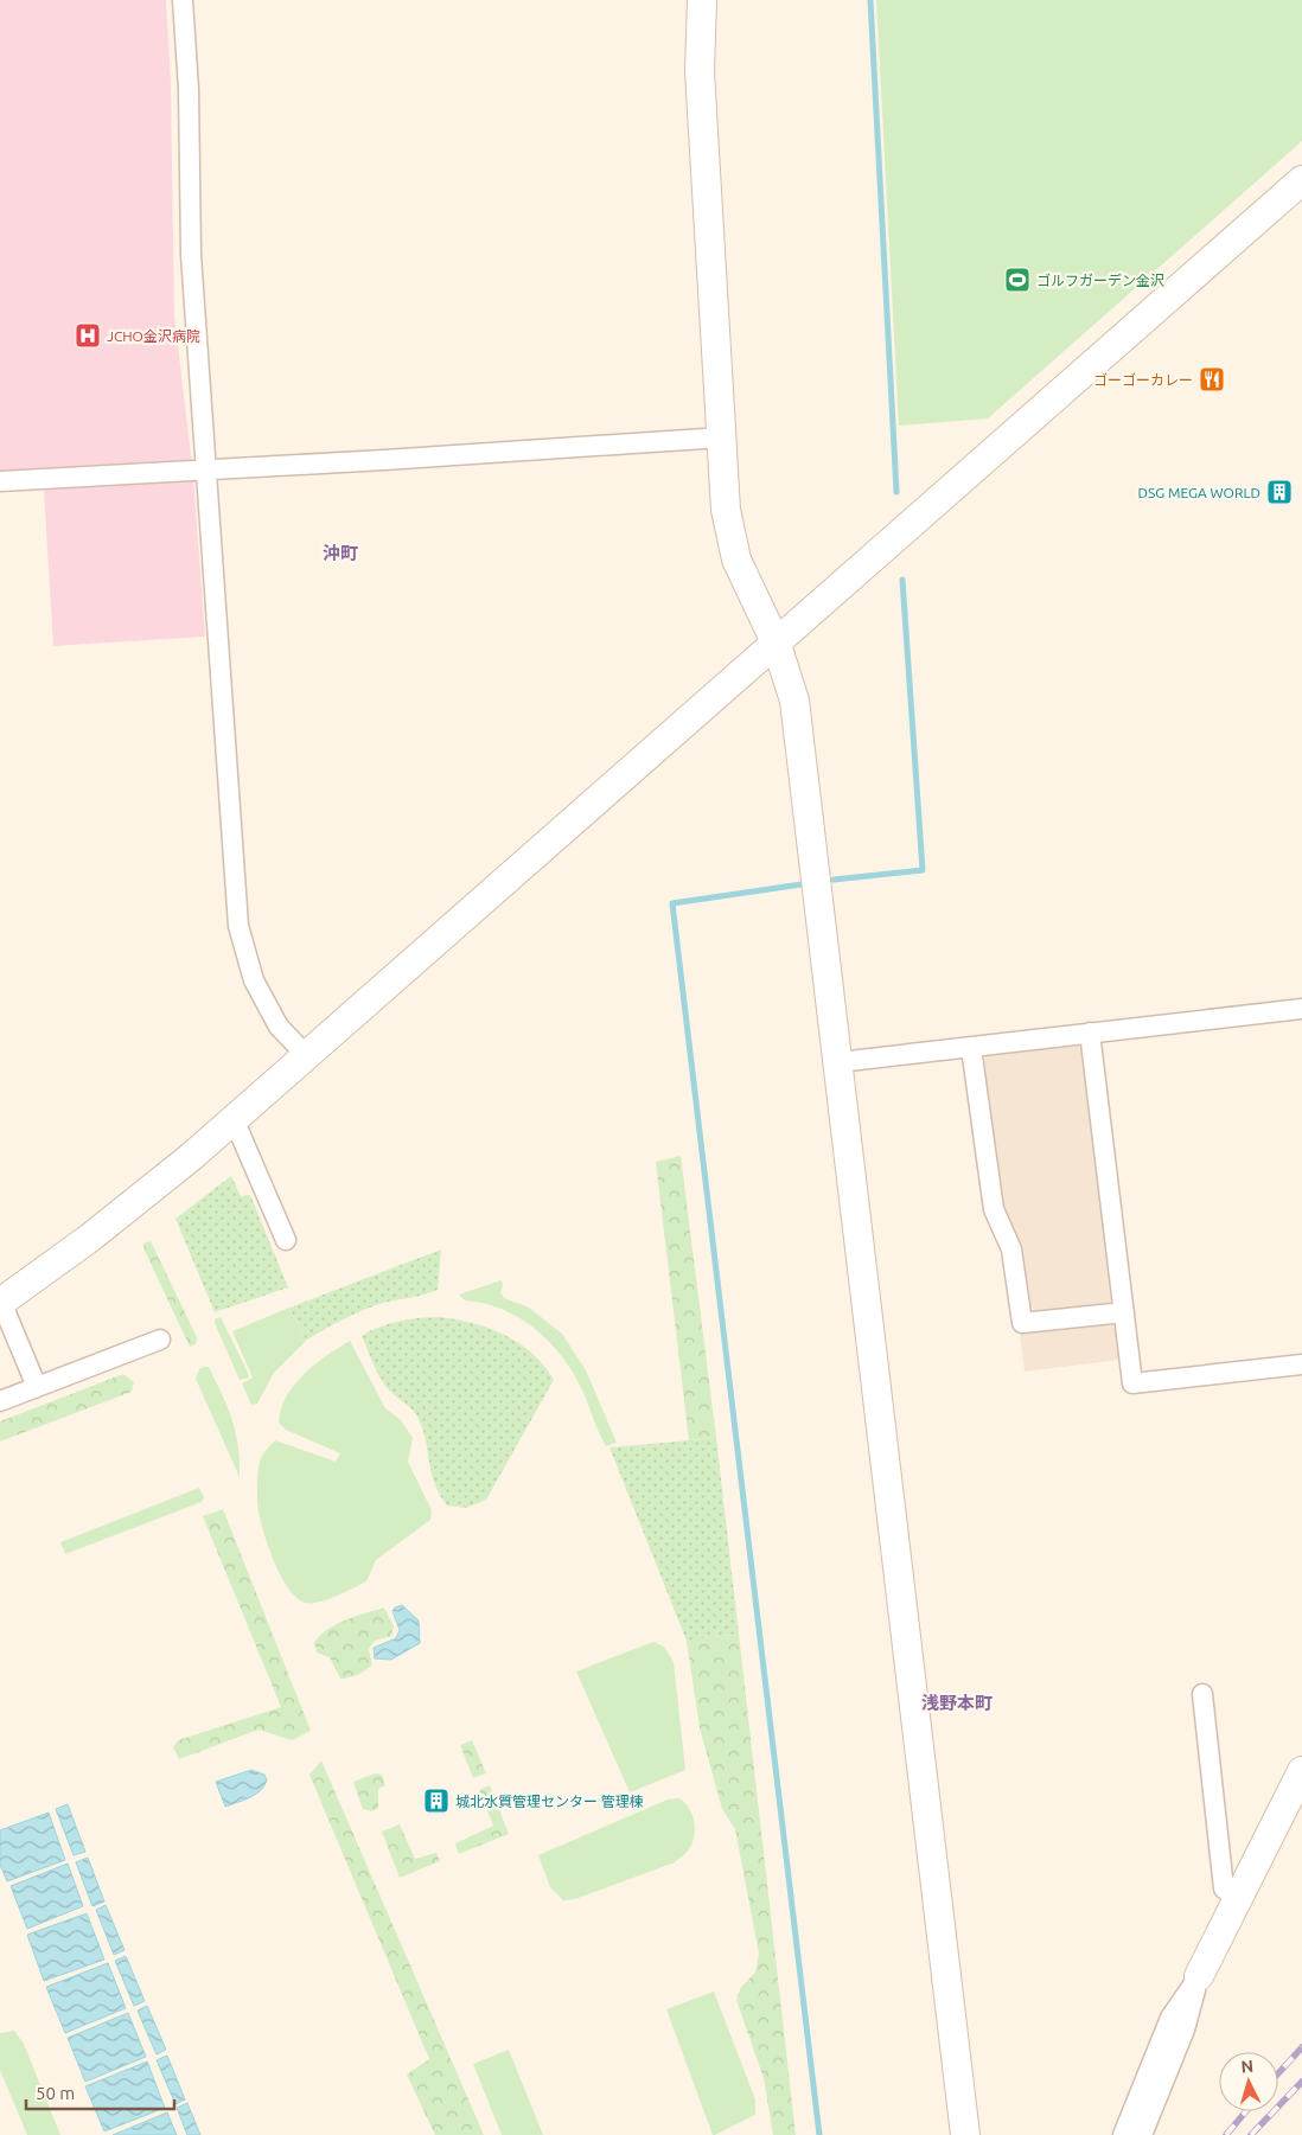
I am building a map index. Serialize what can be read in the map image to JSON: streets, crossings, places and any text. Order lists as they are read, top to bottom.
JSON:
{
  "districts": ["沖町", "浅野本町"],
  "places": {
    "sports": ["ゴルフガーデン金沢"],
    "hospital": ["JCHO金沢病院"],
    "restaurant": ["ゴーゴーカレー"],
    "building": ["DSG MEGA WORLD", "城北水質管理センター 管理棟"]
  },
  "scale_bar": "50 m",
  "north": "top"
}
